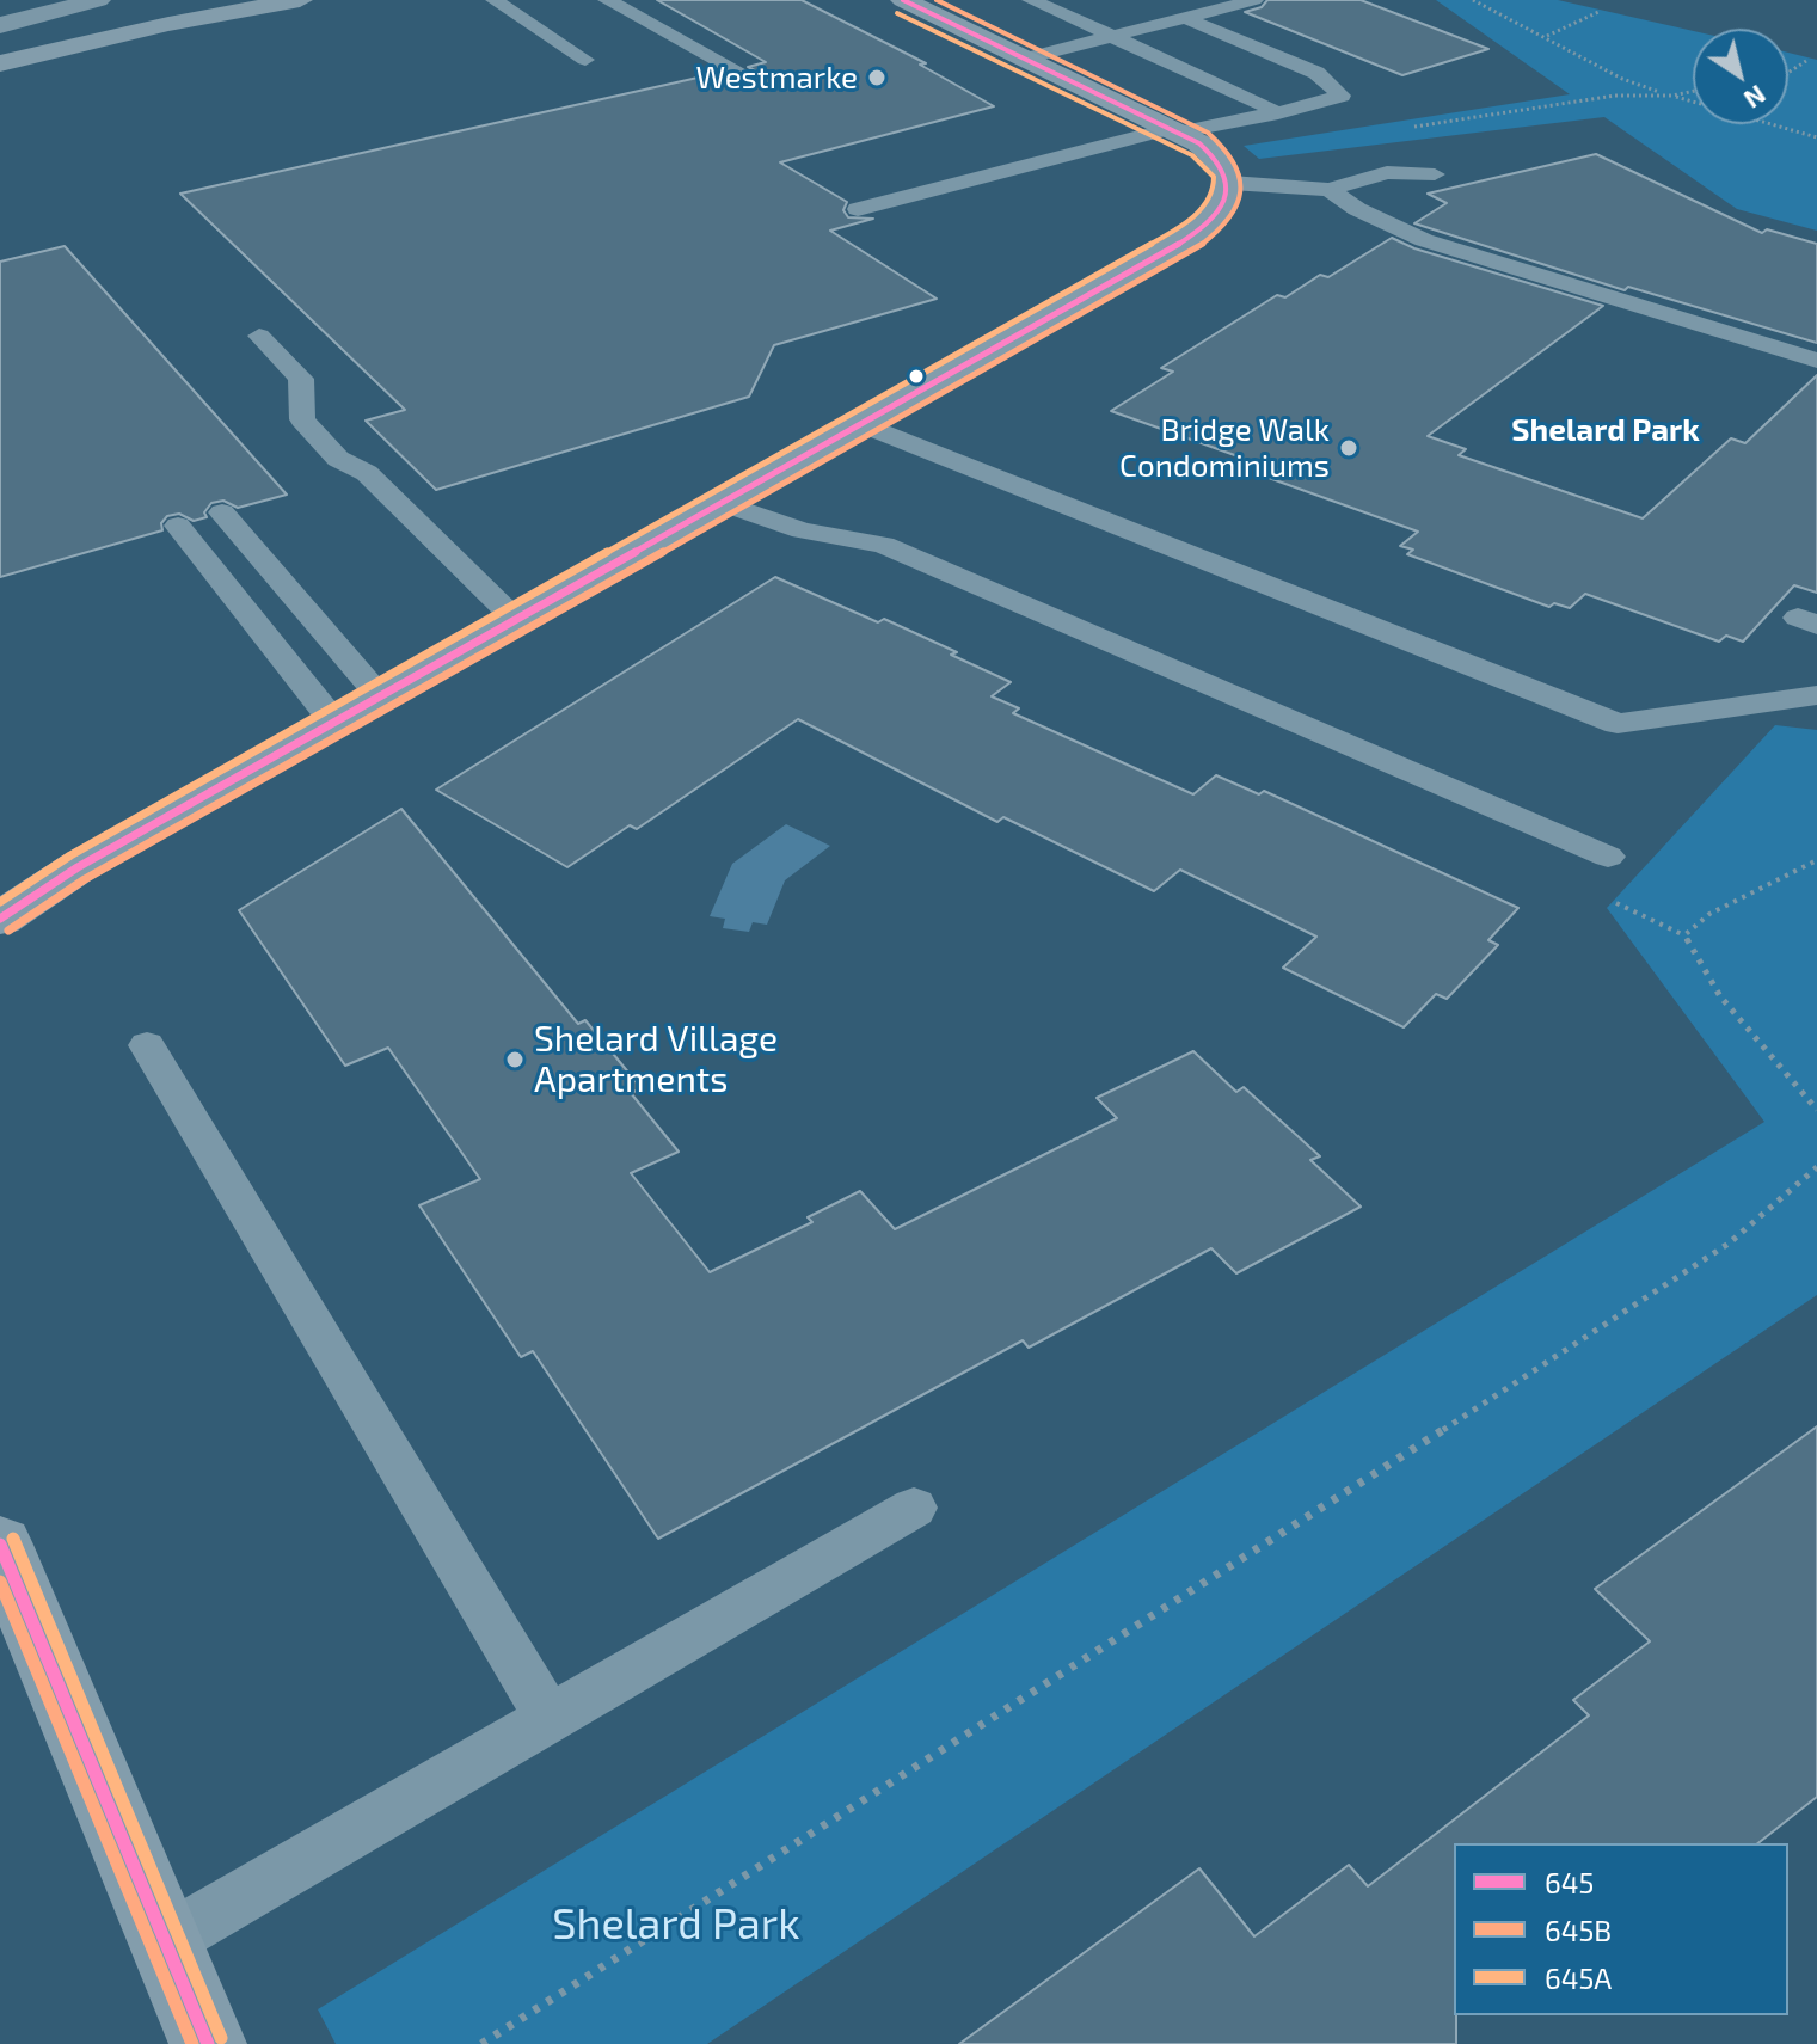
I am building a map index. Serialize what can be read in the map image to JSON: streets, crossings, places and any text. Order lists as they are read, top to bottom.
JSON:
{
  "districts": ["Shelard Park"],
  "parks": ["Shelard Park"],
  "places": ["Westmarke", "Bridge Walk Condominiums", "Shelard Village Apartments"],
  "lines": ["transit line 645", "transit line 645B", "transit line 645A"],
  "legend": ["645", "645B", "645A"],
  "north": "bottom right"
}
